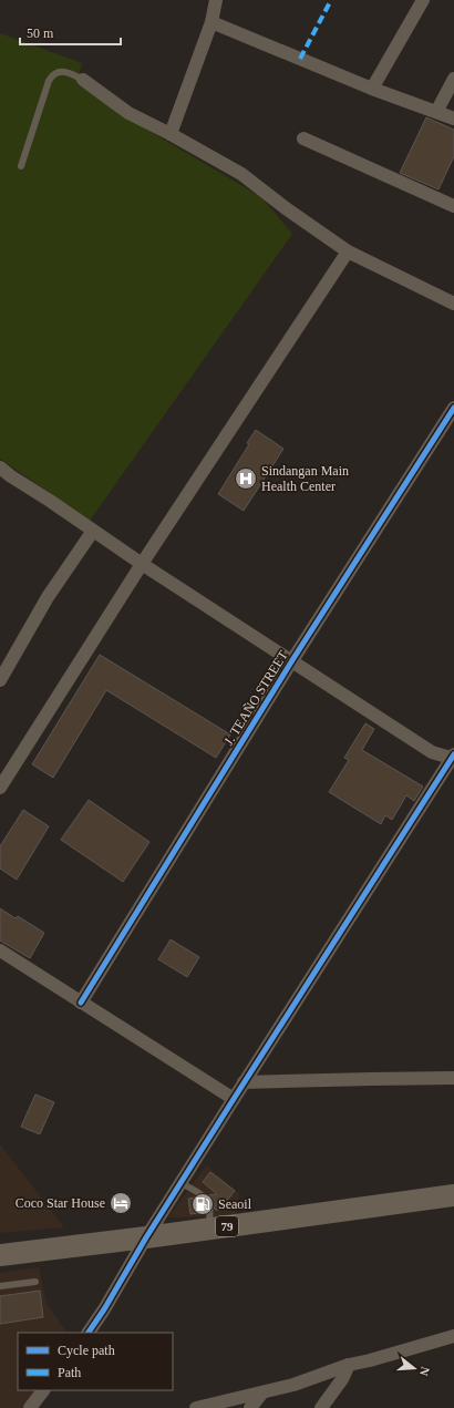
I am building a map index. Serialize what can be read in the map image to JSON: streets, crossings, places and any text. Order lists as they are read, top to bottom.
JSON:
{
  "streets": {
    "highway": ["79"],
    "street": ["J. TEAÑO STREET"]
  },
  "places": {
    "hospital": ["Sindangan Main Health Center"],
    "hotel": ["Coco Star House"],
    "fuel station": ["Seaoil"]
  },
  "legend": ["Cycle path", "Path"],
  "scale_bar": "50 m",
  "north": "right"
}
